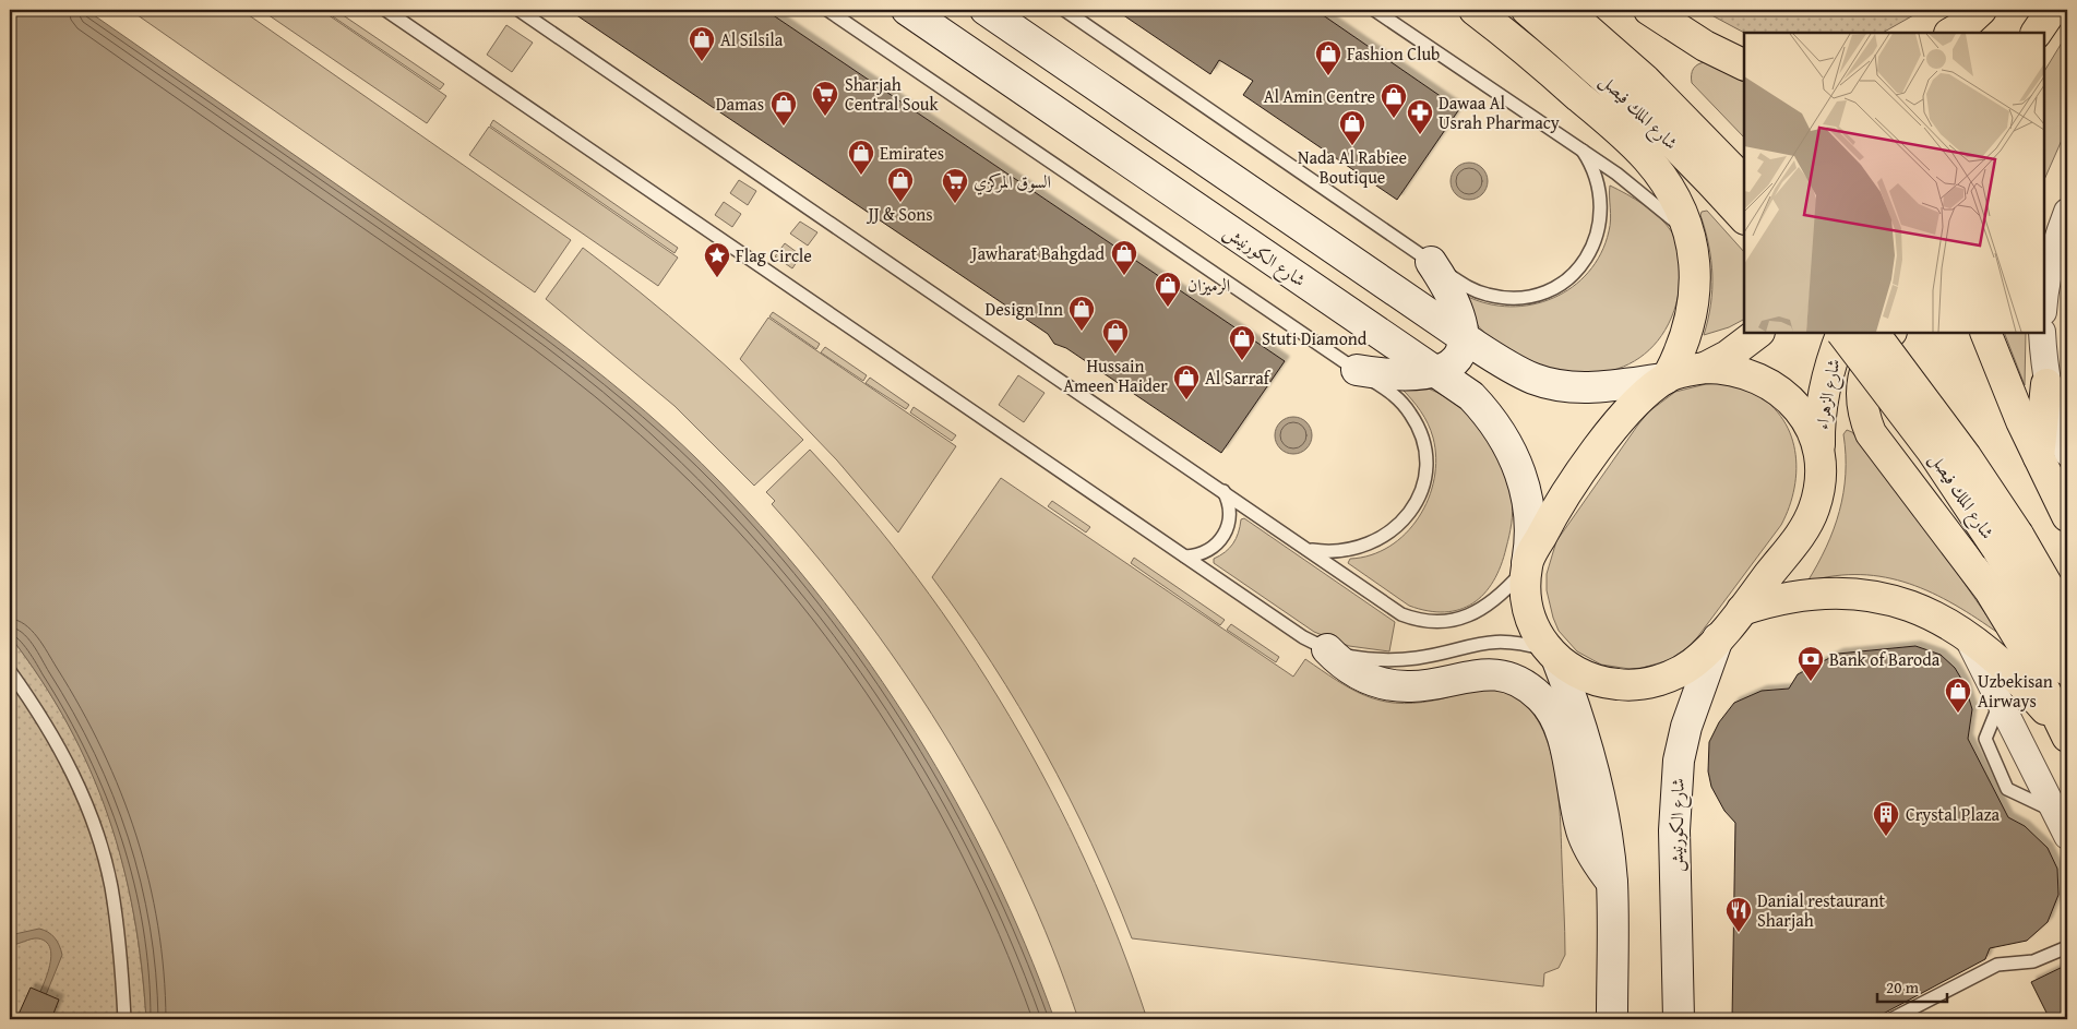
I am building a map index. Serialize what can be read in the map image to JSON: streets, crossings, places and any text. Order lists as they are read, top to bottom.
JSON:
{
  "streets": {
    "main road": ["شارع الملك فيصل", "شارع الكورنيش", "شارع الزهراء"]
  },
  "crossings": [
    ["شارع الكورنيش", "شارع الزهراء"]
  ],
  "places": {
    "shop": [
      "Al Silsila",
      "Fashion Club",
      "Al Amin Centre",
      "Damas",
      "Nada Al Rabiee Boutique",
      "Emirates",
      "JJ & Sons",
      "Jawharat Bahgdad",
      "الرميزان",
      "Design Inn",
      "Hussain Ameen Haider",
      "Stuti Diamond",
      "Al Sarraf",
      "Uzbekisan Airways"
    ],
    "supermarket": ["Sharjah Central Souk", "السوق المركزي"],
    "pharmacy": ["Dawaa Al Usrah Pharmacy"],
    "place": ["Flag Circle"],
    "bank": ["Bank of Baroda"],
    "building": ["Crystal Plaza"],
    "restaurant": ["Danial restaurant Sharjah"]
  },
  "scale_bar": "20 m"
}
